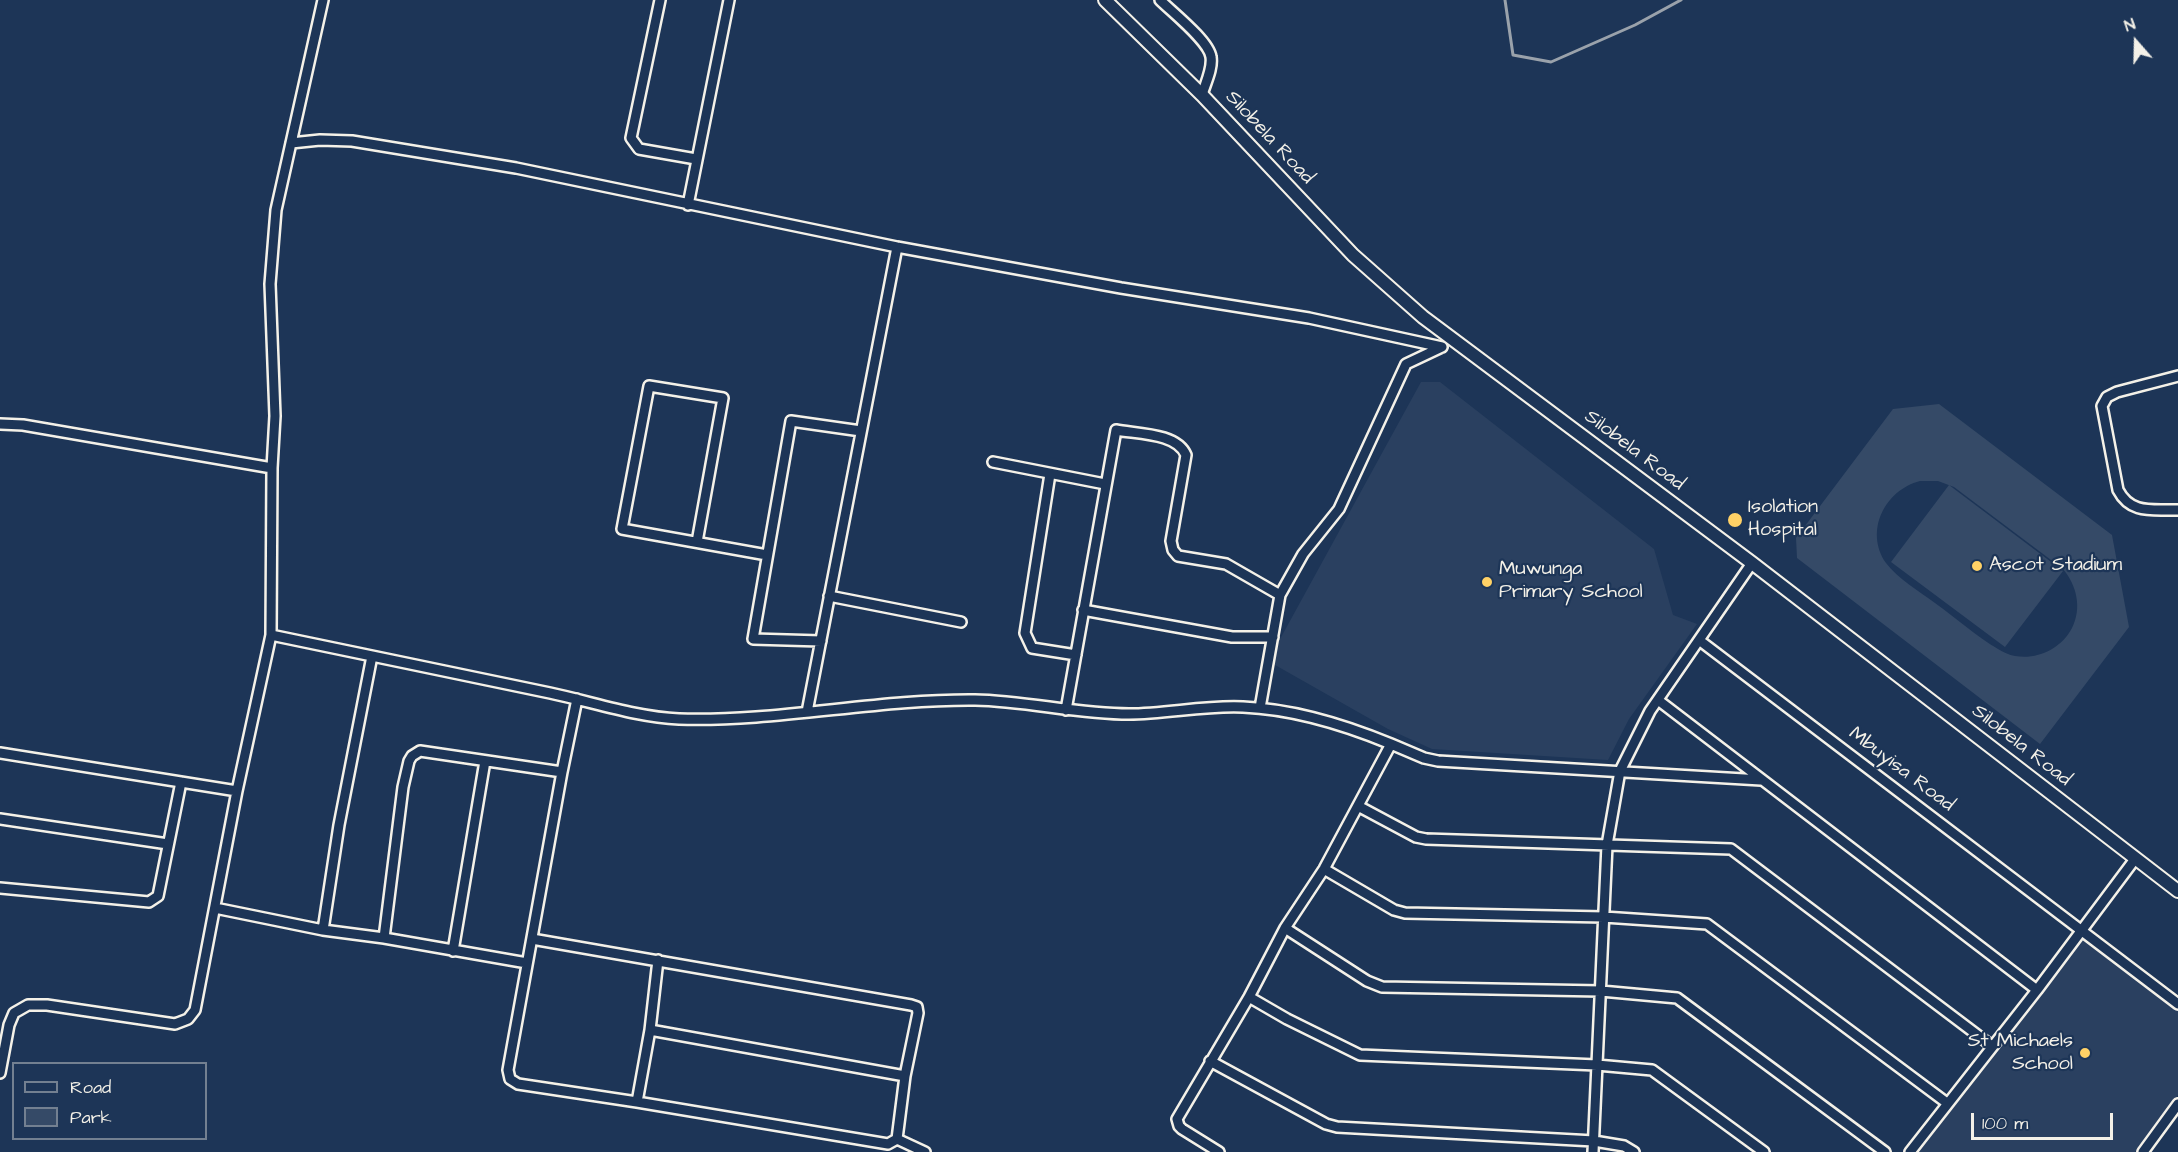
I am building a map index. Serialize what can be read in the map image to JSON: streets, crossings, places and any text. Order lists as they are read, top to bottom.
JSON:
{
  "streets": {
    "street": ["Silobela Road", "Mbuyisa Road"]
  },
  "places": [
    "Isolation Hospital",
    "Ascot Stadium",
    "Muwunga Primary School",
    "St Michaels School"
  ],
  "legend": ["Road", "Park"],
  "scale_bar": "100 m",
  "north": "top"
}
